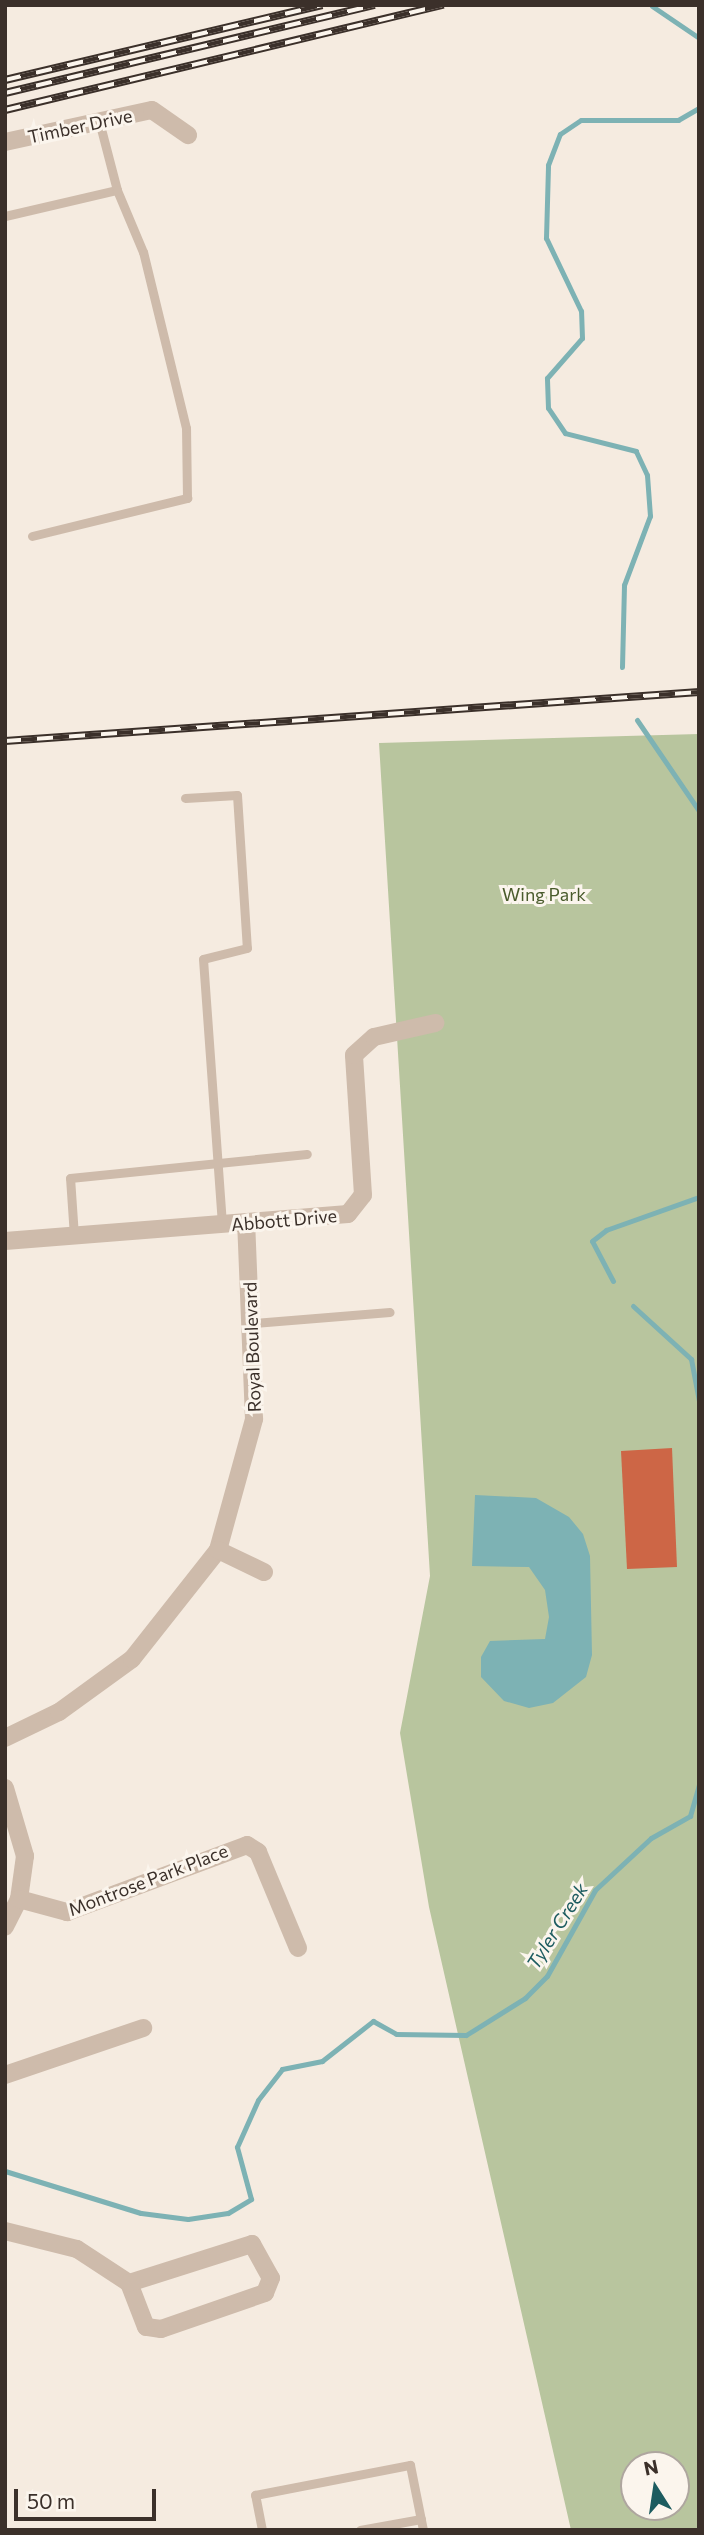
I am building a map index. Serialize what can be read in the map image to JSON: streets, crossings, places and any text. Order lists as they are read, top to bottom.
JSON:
{
  "streets": {
    "street": [
      "Timber Drive",
      "Abbott Drive",
      "Royal Boulevard",
      "Montrose Park Place"
    ]
  },
  "crossings": [
    ["Abbott Drive", "Royal Boulevard"]
  ],
  "water": ["Tyler Creek"],
  "parks": ["Wing Park"],
  "scale_bar": "50 m",
  "north": "top"
}
